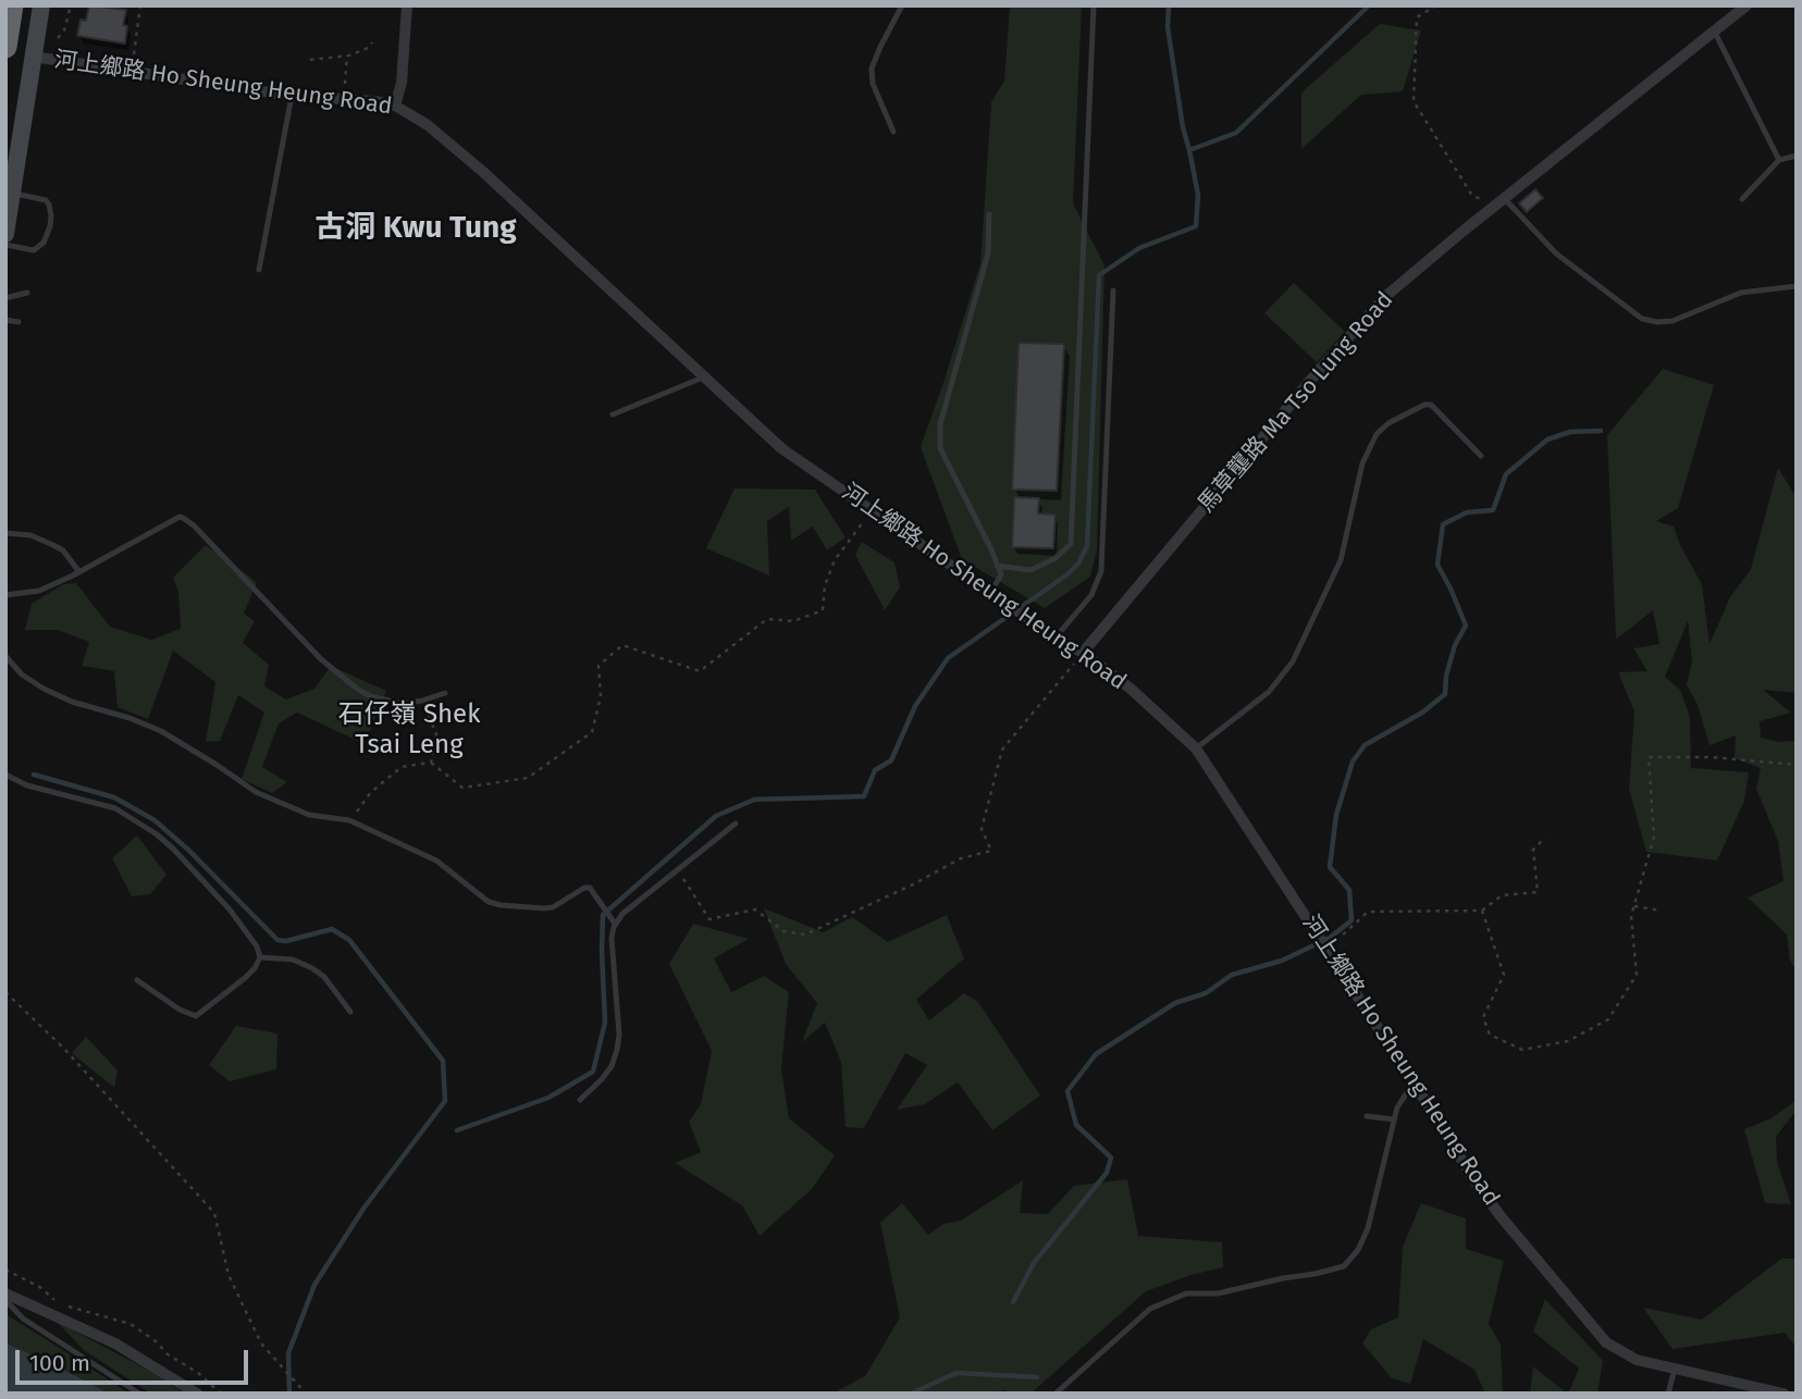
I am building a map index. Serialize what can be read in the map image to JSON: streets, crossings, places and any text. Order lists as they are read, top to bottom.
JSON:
{
  "streets": {
    "street": ["河上鄉路 Ho Sheung Heung Road", "馬草壟路 Ma Tso Lung Road"]
  },
  "crossings": [
    ["河上鄉路 Ho Sheung Heung Road", "馬草壟路 Ma Tso Lung Road"]
  ],
  "districts": ["古洞 Kwu Tung", "石仔嶺 Shek Tsai Leng"],
  "scale_bar": "100 m"
}
